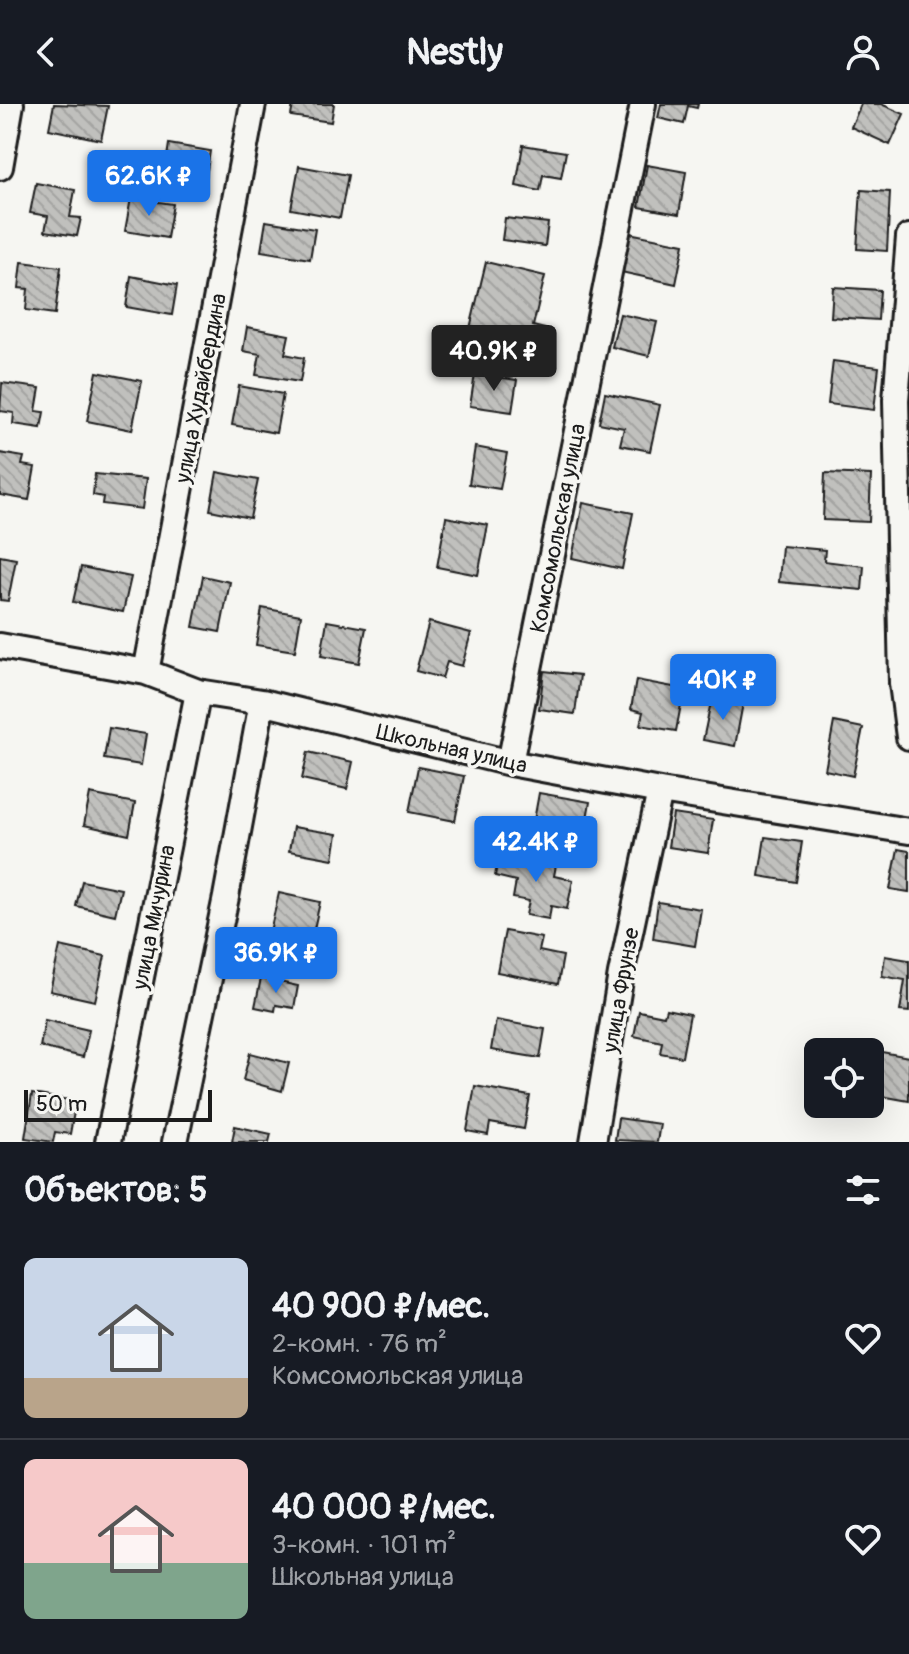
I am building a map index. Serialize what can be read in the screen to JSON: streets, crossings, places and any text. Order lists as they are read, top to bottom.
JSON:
{
  "streets": {
    "street": [
      "улица Худайбердина",
      "Комсомольская улица",
      "Школьная улица",
      "улица Мичурина",
      "улица Фрунзе"
    ]
  },
  "crossings": [
    ["улица Худайбердина", "Школьная улица"],
    ["Комсомольская улица", "Школьная улица"],
    ["Школьная улица", "улица Мичурина"],
    ["Школьная улица", "улица Фрунзе"]
  ],
  "scale_bar": "50 m",
  "page": {
    "header": "Nestly",
    "price": [
      "62.6K ₽",
      "40.9K ₽",
      "40K ₽",
      "42.4K ₽",
      "36.9K ₽"
    ],
    "scale": "50 m",
    "heading": "Объектов: 5",
    "list": [
      {
        "name": "40 900 ₽/мес.",
        "note": "2-комн. · 76 m² · Комсомольская улица"
      },
      {
        "name": "40 000 ₽/мес.",
        "note": "3-комн. · 101 m² · Школьная улица"
      }
    ]
  }
}
